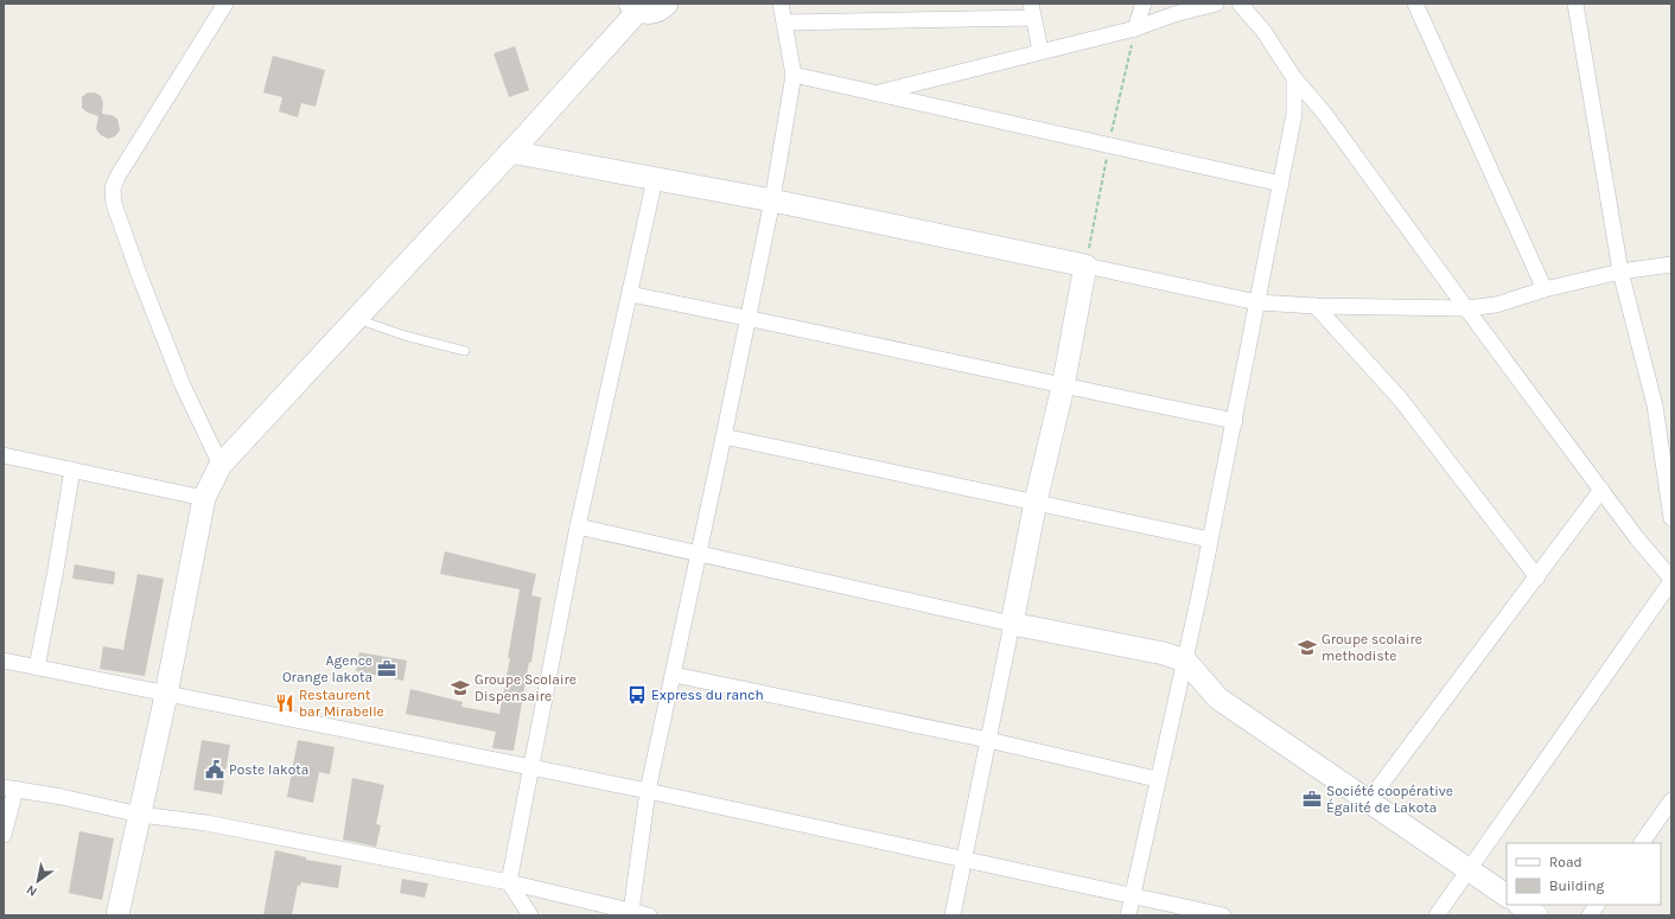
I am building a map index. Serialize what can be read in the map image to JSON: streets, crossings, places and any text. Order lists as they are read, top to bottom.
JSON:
{
  "places": {
    "school or university": ["Groupe scolaire methodiste", "Groupe Scolaire Dispensaire"],
    "office": ["Agence Orange lakota", "Société coopérative Égalité de Lakota"],
    "bus stop": ["Express du ranch"],
    "restaurant": ["Restaurent bar Mirabelle"],
    "public building": ["Poste lakota"]
  },
  "legend": ["Road", "Building"],
  "north": "bottom left"
}
